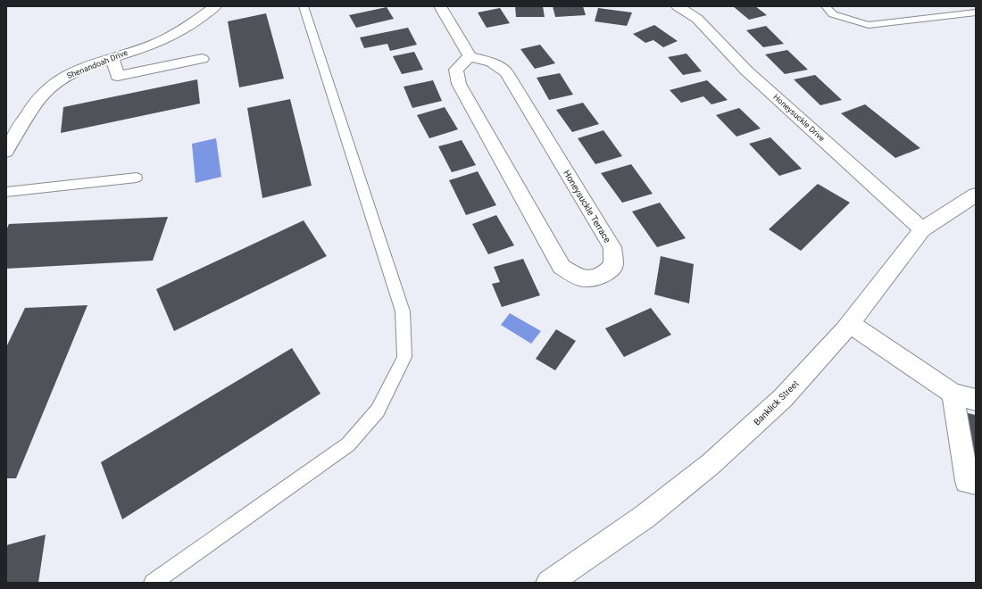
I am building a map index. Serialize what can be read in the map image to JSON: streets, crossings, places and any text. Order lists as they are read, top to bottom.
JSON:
{
  "streets": {
    "street": [
      "Shenandoah Drive",
      "Honeysuckle Drive",
      "Honeysuckle Terrace",
      "Banklick Street"
    ]
  },
  "crossings": [
    ["Honeysuckle Drive", "Banklick Street"]
  ]
}
